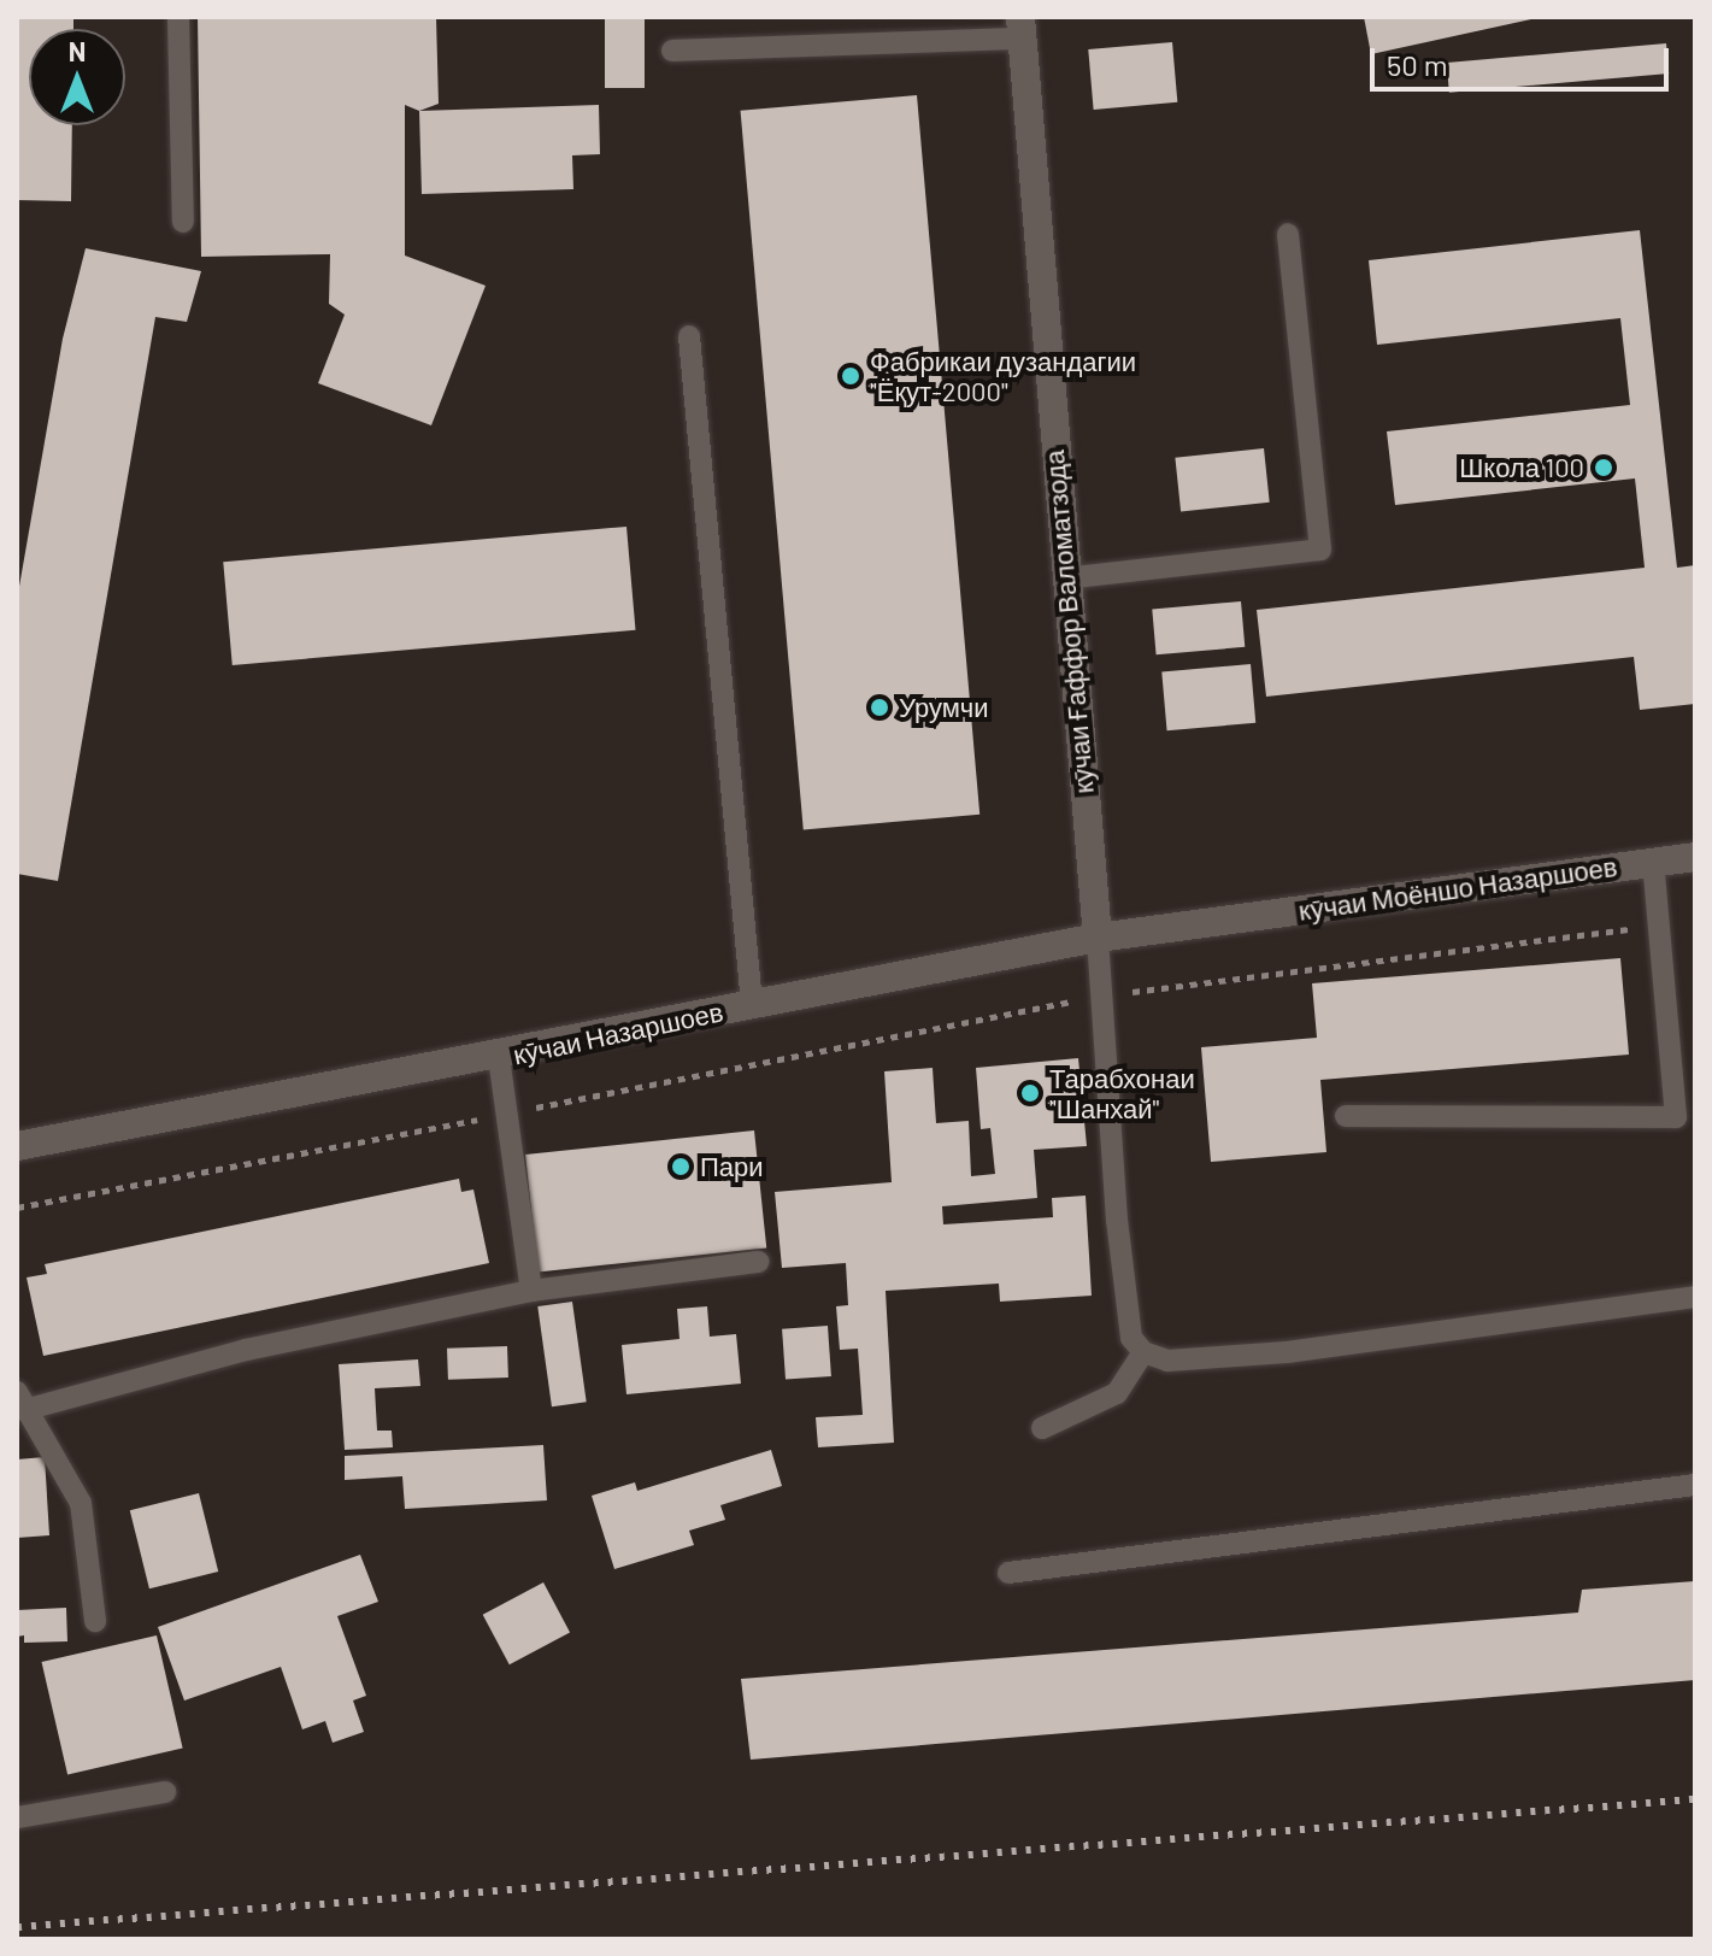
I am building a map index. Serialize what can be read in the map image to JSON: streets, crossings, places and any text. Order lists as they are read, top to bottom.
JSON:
{
  "streets": {
    "street": ["кӯчаи Ғаффор Валоматзода", "кӯчаи Моёншо Назаршоев", "кӯчаи Назаршоев"]
  },
  "crossings": [
    ["кӯчаи Ғаффор Валоматзода", "кӯчаи Назаршоев"],
    ["кӯчаи Моёншо Назаршоев", "кӯчаи Назаршоев"]
  ],
  "places": [
    "Фабрикаи дузандагии \"Ёқут-2000\"",
    "Школа 100",
    "Урумчи",
    "Тарабхонаи \"Шанхай\"",
    "Пари"
  ],
  "scale_bar": "50 m",
  "north": "top"
}
